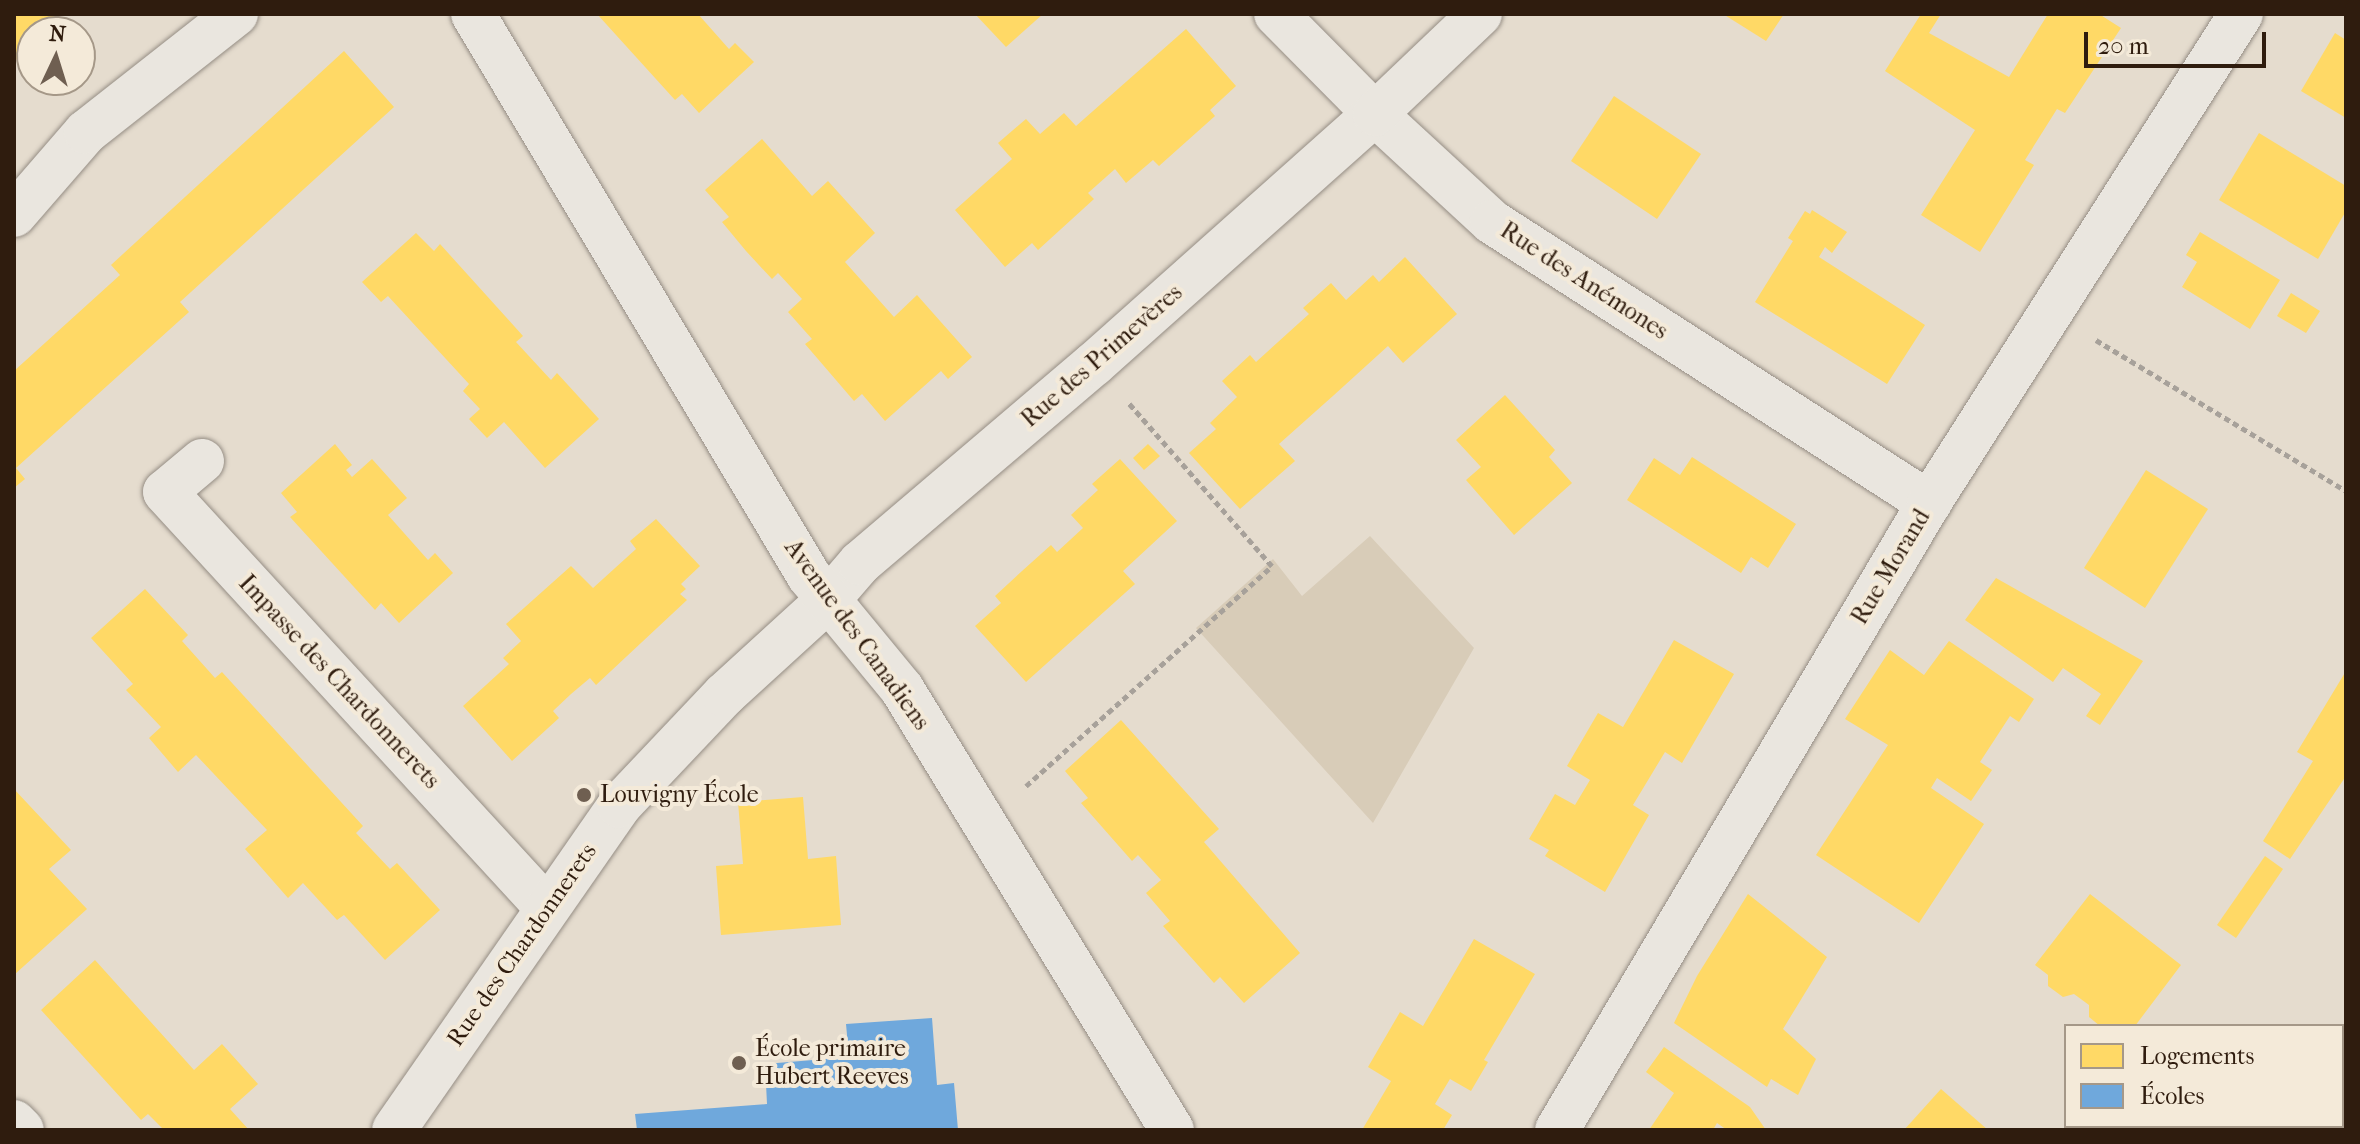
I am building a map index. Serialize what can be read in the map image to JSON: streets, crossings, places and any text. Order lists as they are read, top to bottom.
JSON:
{
  "streets": {
    "street": [
      "Rue des Anémones",
      "Rue des Primevères",
      "Rue Morand",
      "Avenue des Canadiens",
      "Impasse des Chardonnerets",
      "Rue des Chardonnerets"
    ]
  },
  "crossings": [
    ["Rue des Anémones", "Rue des Primevères"],
    ["Rue des Anémones", "Rue Morand"],
    ["Rue des Primevères", "Avenue des Canadiens"],
    ["Rue des Primevères", "Rue des Chardonnerets"],
    ["Avenue des Canadiens", "Rue des Chardonnerets"],
    ["Impasse des Chardonnerets", "Rue des Chardonnerets"]
  ],
  "places": ["Louvigny École", "École primaire Hubert Reeves"],
  "legend": ["Logements", "Écoles"],
  "scale_bar": "20 m",
  "north": "top"
}
